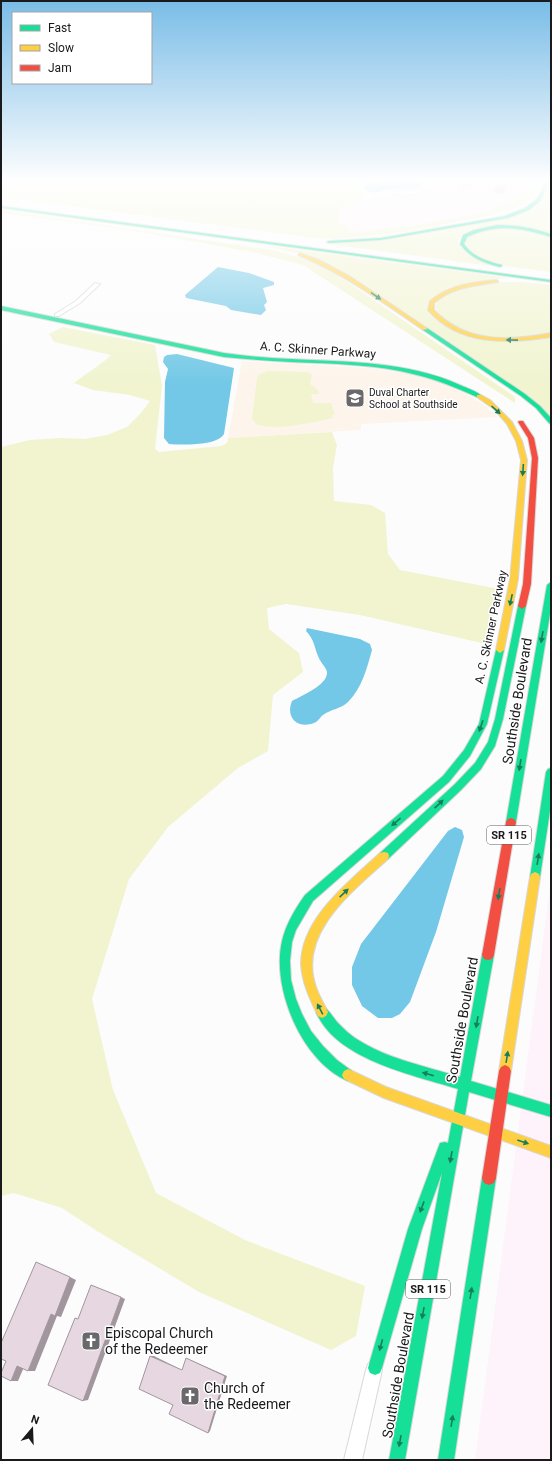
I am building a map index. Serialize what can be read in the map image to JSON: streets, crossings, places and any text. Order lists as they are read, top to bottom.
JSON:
{
  "streets": {
    "main road": ["A. C. Skinner Parkway", "Southside Boulevard", "SR 115"]
  },
  "crossings": [
    ["A. C. Skinner Parkway", "Southside Boulevard"],
    ["A. C. Skinner Parkway", "SR 115"]
  ],
  "places": {
    "school or university": ["Duval Charter School at Southside"],
    "church": ["Episcopal Church of the Redeemer", "Church of the Redeemer"]
  },
  "legend": ["Fast", "Slow", "Jam"],
  "north": "top"
}
